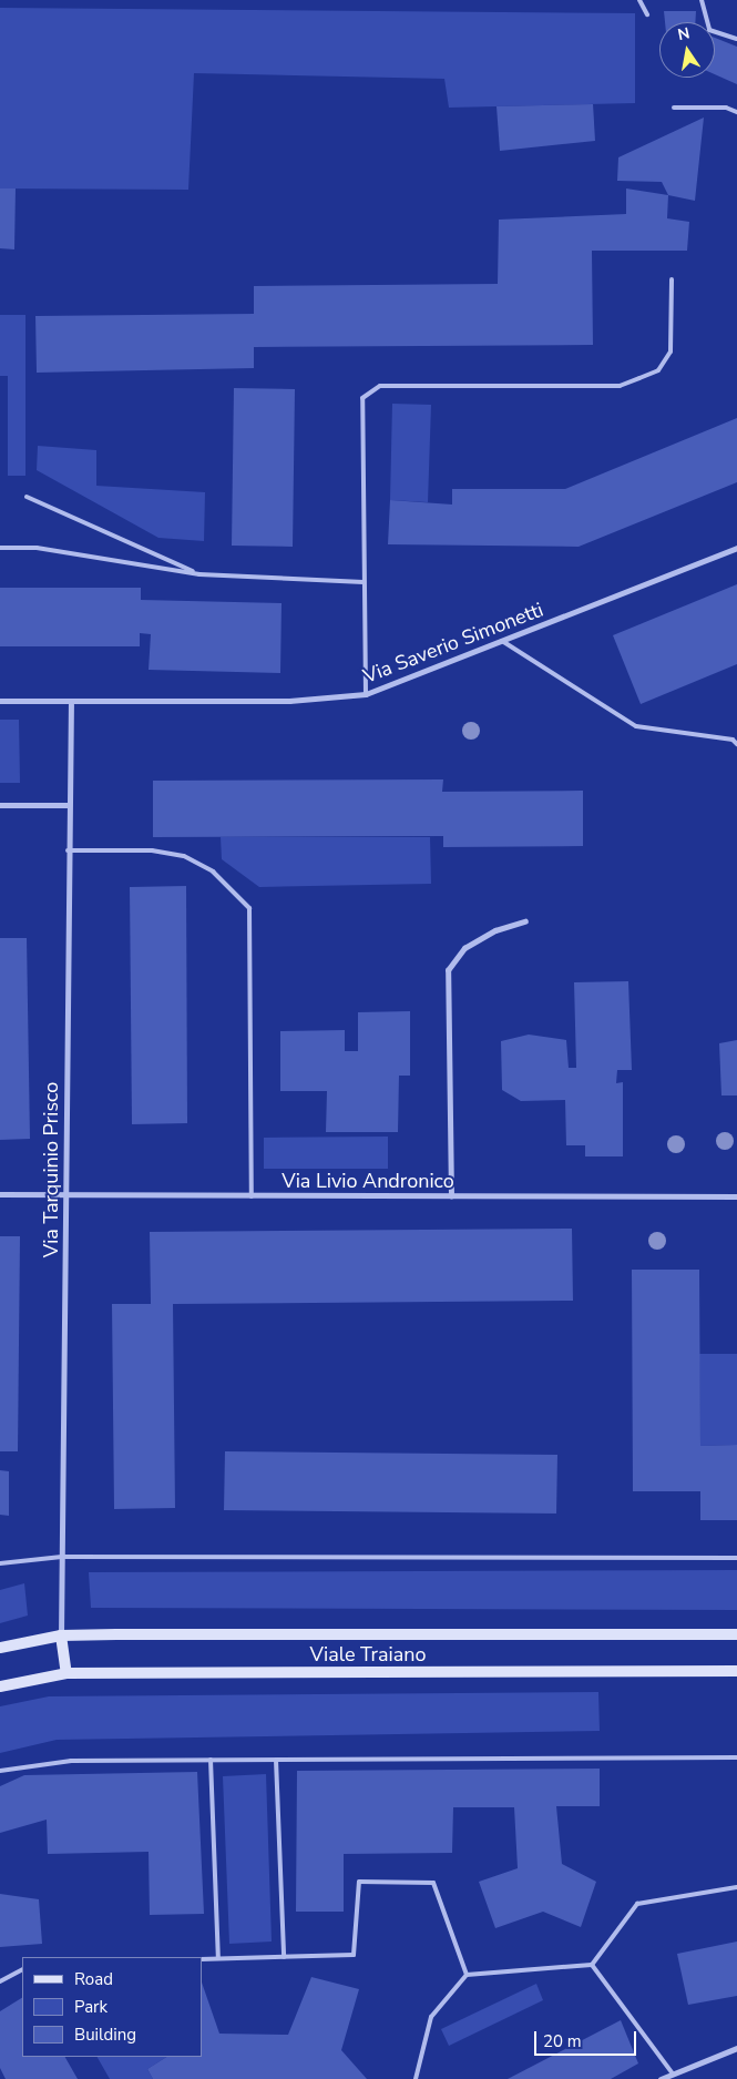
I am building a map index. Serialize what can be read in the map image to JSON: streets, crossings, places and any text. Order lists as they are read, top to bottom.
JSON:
{
  "streets": {
    "main road": ["Viale Traiano"],
    "street": ["Via Saverio Simonetti", "Via Tarquinio Prisco", "Via Livio Andronico"]
  },
  "crossings": [
    ["Via Saverio Simonetti", "Via Tarquinio Prisco"],
    ["Via Tarquinio Prisco", "Via Livio Andronico"],
    ["Via Tarquinio Prisco", "Viale Traiano"]
  ],
  "legend": ["Road", "Park", "Building"],
  "scale_bar": "20 m",
  "north": "top"
}
